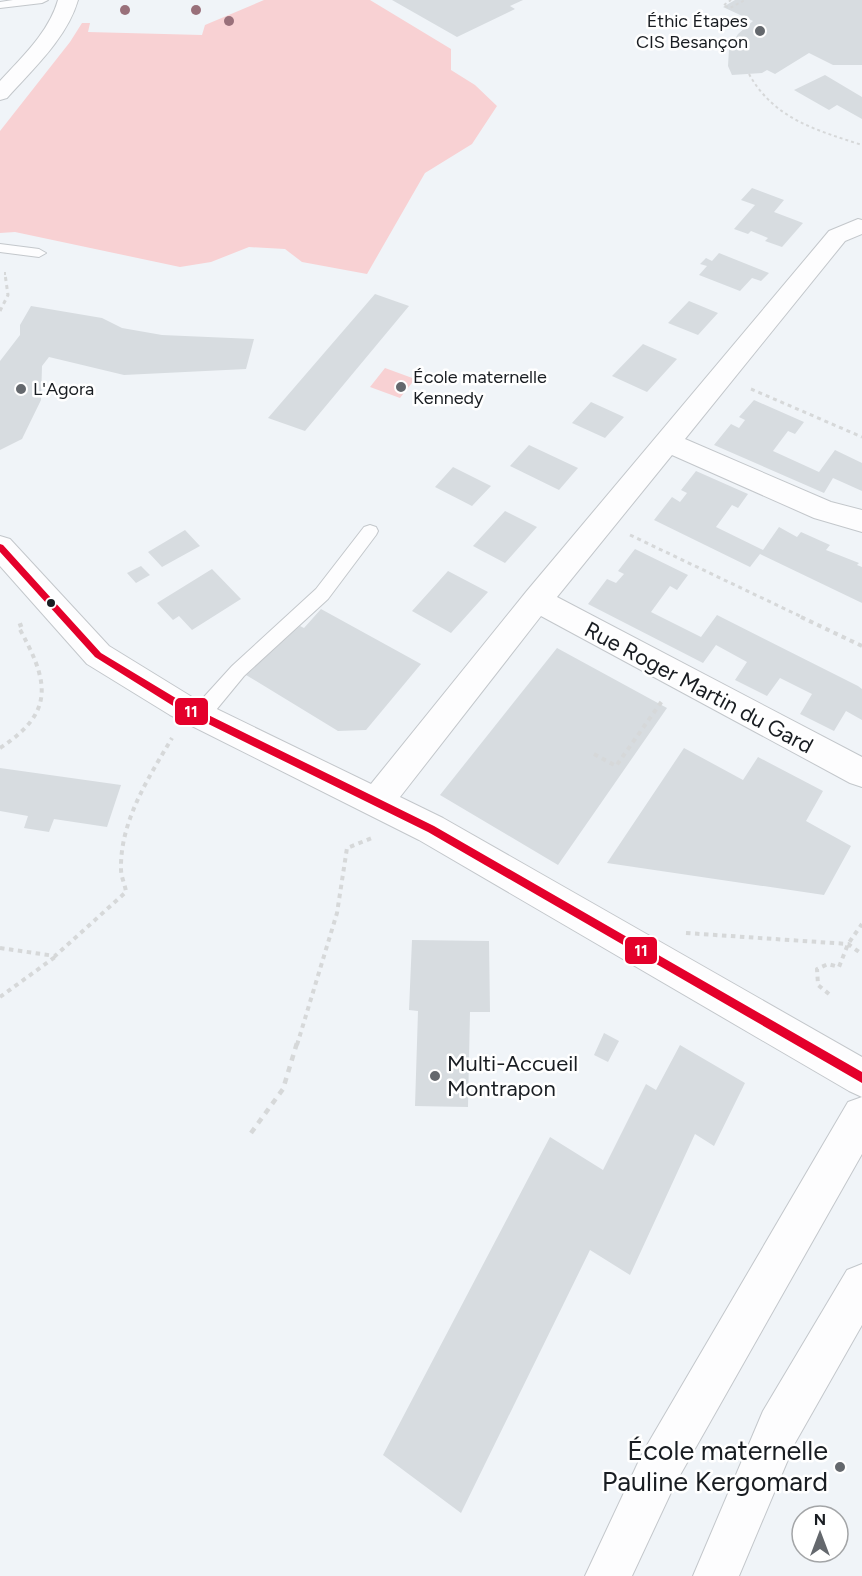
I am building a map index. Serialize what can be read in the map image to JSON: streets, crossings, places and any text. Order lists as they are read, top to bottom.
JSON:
{
  "streets": {
    "street": ["Rue Roger Martin du Gard"]
  },
  "places": [
    "Éthic Étapes CIS Besançon",
    "École maternelle Kennedy",
    "L'Agora",
    "Multi-Accueil Montrapon",
    "École maternelle Pauline Kergomard"
  ],
  "lines": ["transit line 11"],
  "north": "top"
}
